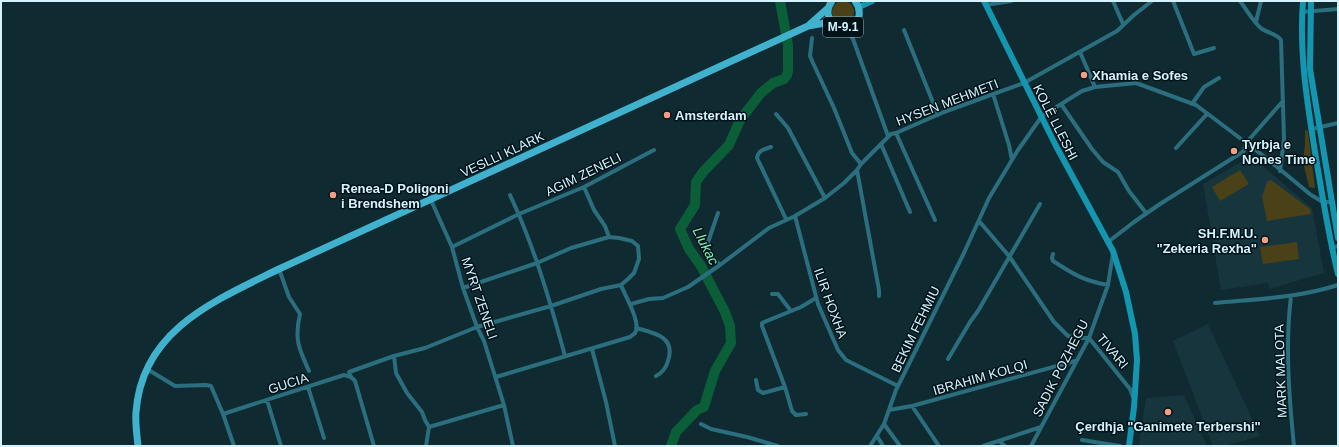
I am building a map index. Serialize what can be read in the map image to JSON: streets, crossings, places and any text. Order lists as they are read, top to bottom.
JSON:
{
  "streets": {
    "main road": [
      "M-9.1",
      "KOLË LLESHI",
      "VESLLI KLARK",
      "TIVARI"
    ],
    "street": [
      "HYSEN MEHMETI",
      "AGIM ZENELI",
      "MYRT ZENELI",
      "ILIR HOXHA",
      "BEKIM FEHMIU",
      "SADIK POZHEGU",
      "MARK MALOTA",
      "IBRAHIM KOLQI",
      "GUCIA"
    ]
  },
  "crossings": [
    ["M-9.1", "VESLLI KLARK"],
    ["HYSEN MEHMETI", "KOLË LLESHI"],
    ["HYSEN MEHMETI", "ILIR HOXHA"],
    ["KOLË LLESHI", "BEKIM FEHMIU"],
    ["KOLË LLESHI", "TIVARI"],
    ["KOLË LLESHI", "SADIK POZHEGU"],
    ["VESLLI KLARK", "MYRT ZENELI"],
    ["AGIM ZENELI", "MYRT ZENELI"],
    ["ILIR HOXHA", "BEKIM FEHMIU"],
    ["BEKIM FEHMIU", "TIVARI"],
    ["BEKIM FEHMIU", "IBRAHIM KOLQI"],
    ["TIVARI", "SADIK POZHEGU"],
    ["SADIK POZHEGU", "IBRAHIM KOLQI"]
  ],
  "water": ["Llukac"],
  "places": [
    "Xhamia e Sofes",
    "Amsterdam",
    "Tyrbja e Nones Time",
    "Renea-D Poligoni i Brendshem",
    "SH.F.M.U. \"Zekeria Rexha\"",
    "Çerdhja \"Ganimete Terbershi\""
  ]
}
